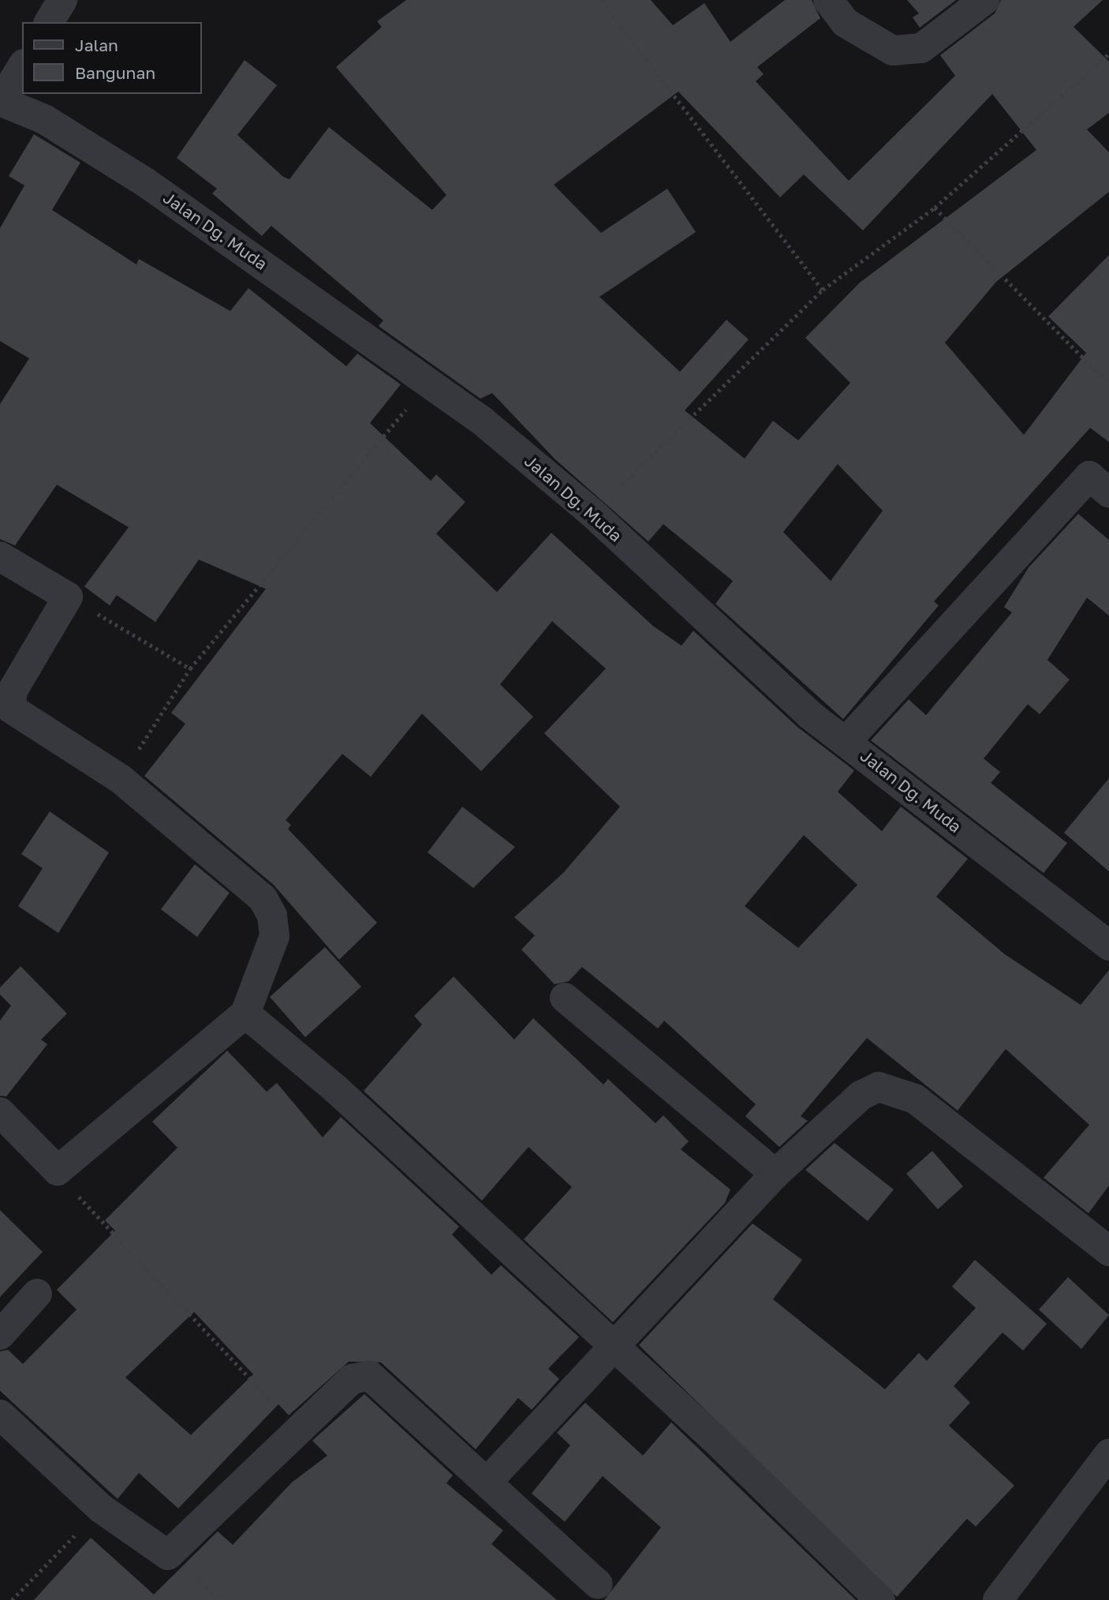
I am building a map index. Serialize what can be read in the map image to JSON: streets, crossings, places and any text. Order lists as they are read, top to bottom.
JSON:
{
  "streets": {
    "street": ["Jalan Dg. Muda"]
  },
  "legend": ["Jalan", "Bangunan"]
}
